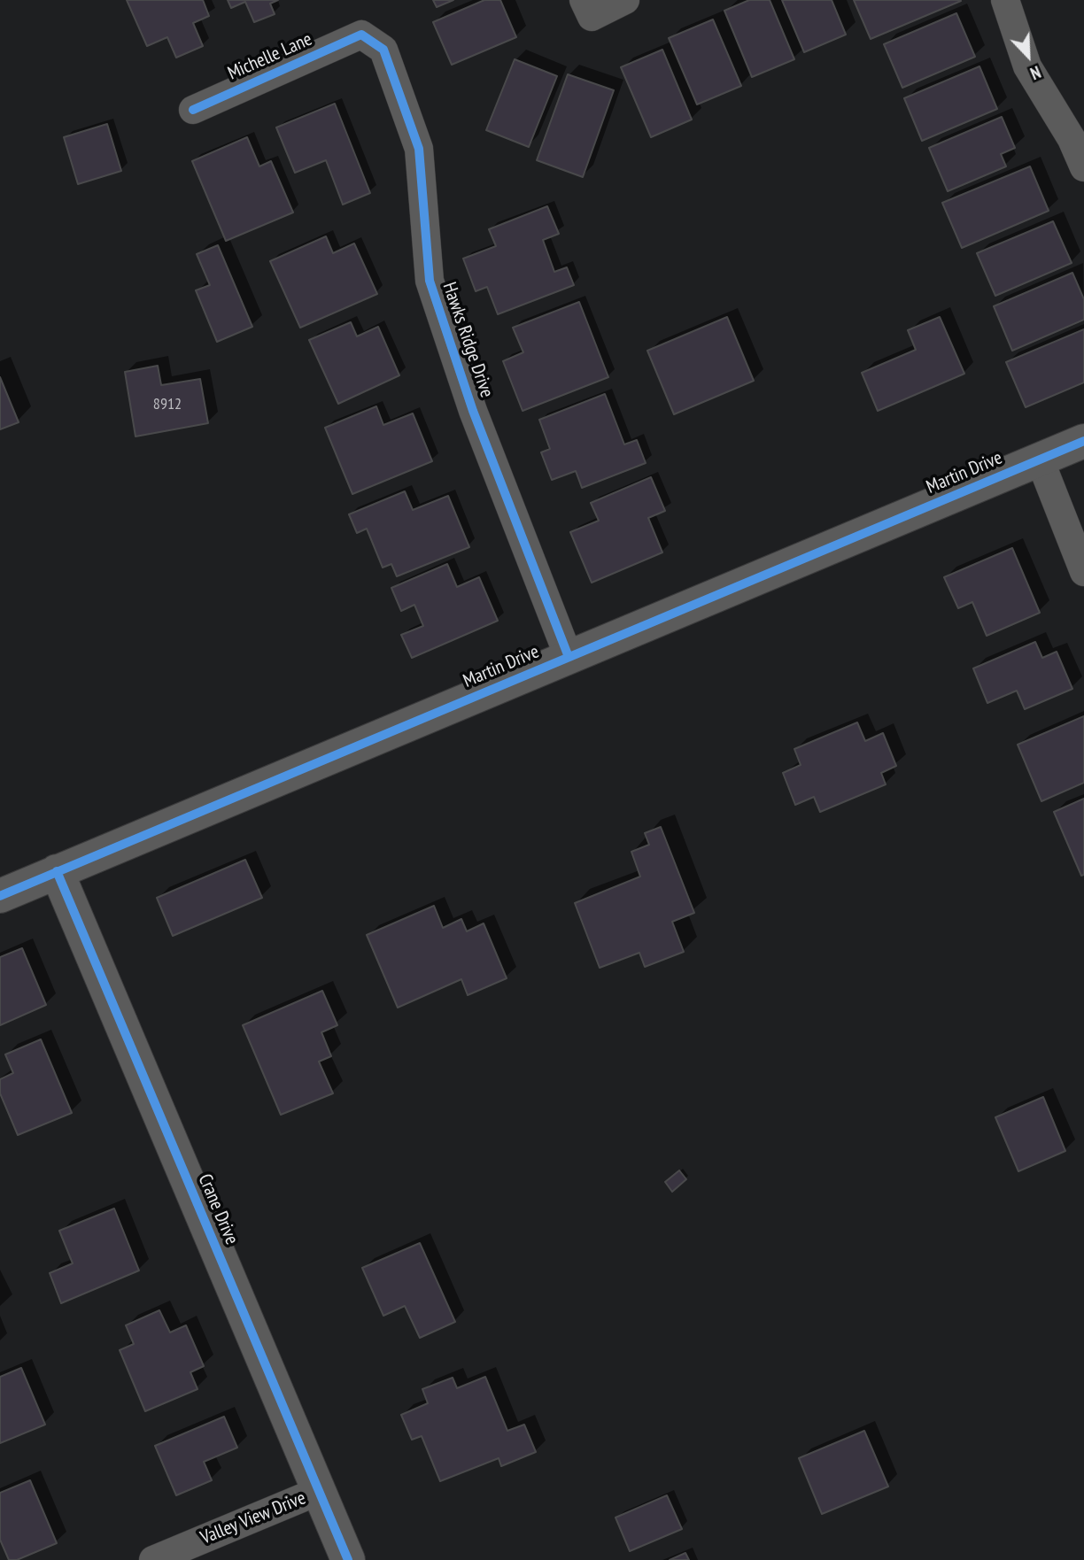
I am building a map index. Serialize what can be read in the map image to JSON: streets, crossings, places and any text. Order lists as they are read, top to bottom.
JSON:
{
  "streets": {
    "street": [
      "Michelle Lane",
      "Hawks Ridge Drive",
      "Martin Drive",
      "Crane Drive",
      "Valley View Drive"
    ]
  },
  "crossings": [
    ["Michelle Lane", "Hawks Ridge Drive"],
    ["Hawks Ridge Drive", "Martin Drive"],
    ["Martin Drive", "Crane Drive"],
    ["Crane Drive", "Valley View Drive"]
  ],
  "house_numbers": ["8912"],
  "north": "bottom right"
}
